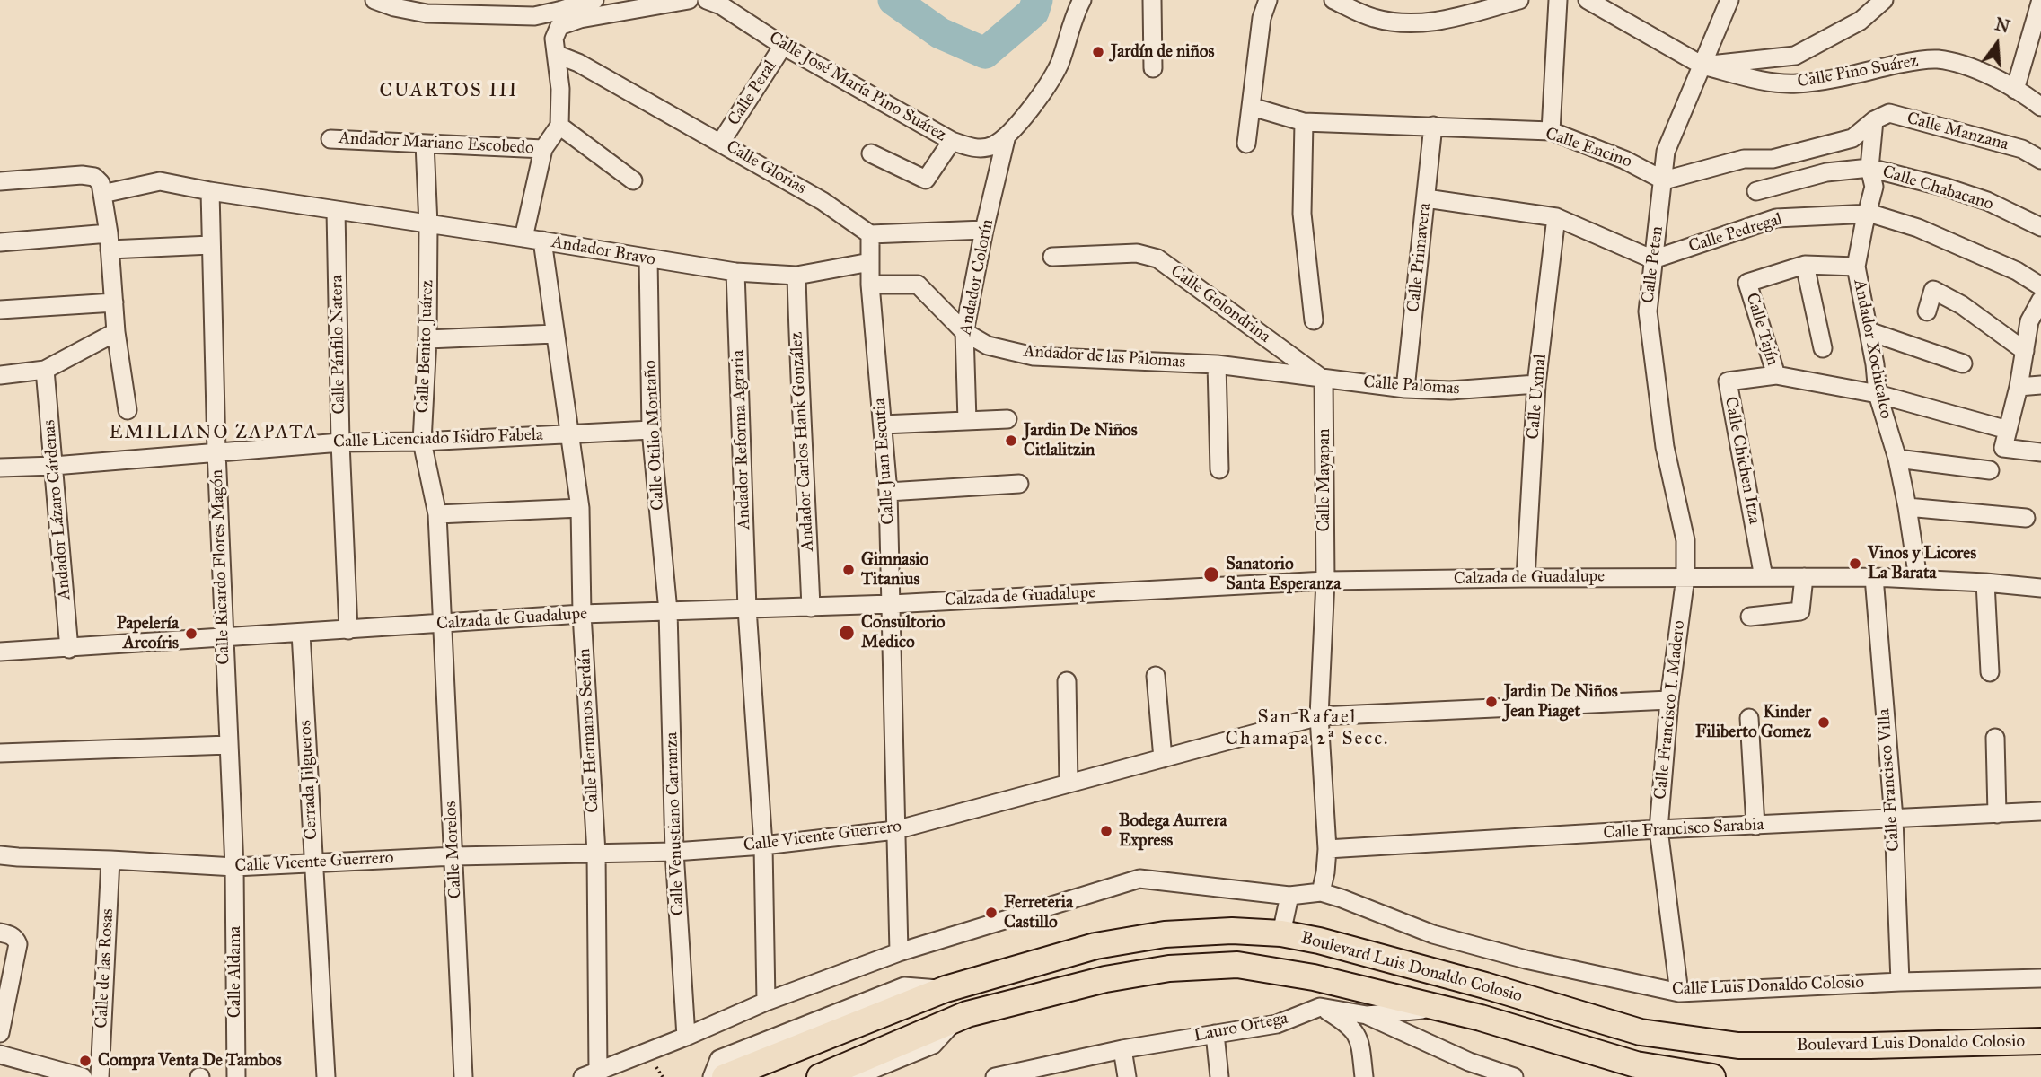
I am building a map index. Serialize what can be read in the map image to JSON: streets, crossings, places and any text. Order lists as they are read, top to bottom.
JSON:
{
  "streets": {
    "highway": ["Boulevard Luis Donaldo Colosio"],
    "street": [
      "Calle Pino Suárez",
      "Calle José María Pino Suárez",
      "Calle Peral",
      "Calle Manzana",
      "Andador Mariano Escobedo",
      "Calle Encino",
      "Calle Glorias",
      "Calle Chabacano",
      "Calle Pedregal",
      "Andador Bravo",
      "Calle Primavera",
      "Calle Peten",
      "Andador Colorín",
      "Calle Golondrina",
      "Calle Tajín",
      "Calle Pánfilo Natera",
      "Calle Benito Juárez",
      "Andador Xochicalco",
      "Andador de las Palomas",
      "Calle Palomas",
      "Calle Uxmal",
      "Calle Otilio Montaño",
      "Calle Licenciado Isidro Fabela",
      "Andador Reforma Agraria",
      "Andador Carlos Hank González",
      "Calle Chichen Itza",
      "Calle Juan Escutia",
      "Calle Mayapan",
      "Andador Lázaro Cárdenas",
      "Calle Ricardo Flores Magón",
      "Calzada de Guadalupe",
      "Calle Francisco I. Madero",
      "Calle Hermanos Serdán",
      "Cerrada Jilgueros",
      "Calle Francisco Villa",
      "Calle Venustiano Carranza",
      "Calle Francisco Sarabia",
      "Calle Vicente Guerrero",
      "Calle Morelos",
      "Calle de las Rosas",
      "Calle Aldama",
      "Calle Luis Donaldo Colosio",
      "Lauro Ortega"
    ]
  },
  "crossings": [
    ["Calle Pino Suárez", "Calle Peten"],
    ["Calle José María Pino Suárez", "Calle Peral"],
    ["Calle José María Pino Suárez", "Andador Colorín"],
    ["Calle Peral", "Calle Glorias"],
    ["Calle Manzana", "Andador Xochicalco"],
    ["Andador Mariano Escobedo", "Calle Benito Juárez"],
    ["Calle Encino", "Calle Primavera"],
    ["Calle Encino", "Calle Peten"],
    ["Calle Glorias", "Calle Juan Escutia"],
    ["Calle Chabacano", "Andador Xochicalco"],
    ["Calle Pedregal", "Calle Peten"],
    ["Calle Pedregal", "Andador Xochicalco"],
    ["Andador Bravo", "Calle Pánfilo Natera"],
    ["Andador Bravo", "Calle Benito Juárez"],
    ["Andador Bravo", "Calle Otilio Montaño"],
    ["Andador Bravo", "Andador Reforma Agraria"],
    ["Andador Bravo", "Andador Carlos Hank González"],
    ["Andador Bravo", "Calle Juan Escutia"],
    ["Andador Bravo", "Calle Hermanos Serdán"],
    ["Calle Primavera", "Calle Palomas"],
    ["Calle Peten", "Calzada de Guadalupe"],
    ["Calle Peten", "Calle Francisco I. Madero"],
    ["Andador Colorín", "Andador de las Palomas"],
    ["Calle Golondrina", "Andador de las Palomas"],
    ["Calle Golondrina", "Calle Palomas"],
    ["Calle Golondrina", "Calle Mayapan"],
    ["Calle Tajín", "Calle Chichen Itza"],
    ["Calle Pánfilo Natera", "Calle Licenciado Isidro Fabela"],
    ["Calle Pánfilo Natera", "Calzada de Guadalupe"],
    ["Calle Benito Juárez", "Calle Licenciado Isidro Fabela"],
    ["Calle Benito Juárez", "Calzada de Guadalupe"],
    ["Calle Benito Juárez", "Calle Morelos"],
    ["Andador Xochicalco", "Calle Chichen Itza"],
    ["Andador Xochicalco", "Calzada de Guadalupe"],
    ["Andador de las Palomas", "Calle Palomas"],
    ["Andador de las Palomas", "Calle Juan Escutia"],
    ["Andador de las Palomas", "Calle Mayapan"],
    ["Calle Palomas", "Calle Uxmal"],
    ["Calle Palomas", "Calle Mayapan"],
    ["Calle Uxmal", "Calzada de Guadalupe"],
    ["Calle Otilio Montaño", "Calle Licenciado Isidro Fabela"],
    ["Calle Otilio Montaño", "Calzada de Guadalupe"],
    ["Calle Otilio Montaño", "Calle Venustiano Carranza"],
    ["Calle Licenciado Isidro Fabela", "Andador Lázaro Cárdenas"],
    ["Calle Licenciado Isidro Fabela", "Calle Ricardo Flores Magón"],
    ["Calle Licenciado Isidro Fabela", "Calle Hermanos Serdán"],
    ["Andador Reforma Agraria", "Calzada de Guadalupe"],
    ["Andador Reforma Agraria", "Calle Vicente Guerrero"],
    ["Andador Carlos Hank González", "Calzada de Guadalupe"],
    ["Calle Chichen Itza", "Calzada de Guadalupe"],
    ["Calle Juan Escutia", "Calzada de Guadalupe"],
    ["Calle Juan Escutia", "Calle Vicente Guerrero"],
    ["Calle Mayapan", "Calzada de Guadalupe"],
    ["Calle Mayapan", "Calle Francisco Sarabia"],
    ["Calle Mayapan", "Calle Vicente Guerrero"],
    ["Calle Mayapan", "Calle Luis Donaldo Colosio"],
    ["Andador Lázaro Cárdenas", "Calzada de Guadalupe"],
    ["Calle Ricardo Flores Magón", "Calzada de Guadalupe"],
    ["Calle Ricardo Flores Magón", "Calle Vicente Guerrero"],
    ["Calle Ricardo Flores Magón", "Calle Aldama"],
    ["Calzada de Guadalupe", "Calle Francisco I. Madero"],
    ["Calzada de Guadalupe", "Calle Hermanos Serdán"],
    ["Calzada de Guadalupe", "Cerrada Jilgueros"],
    ["Calzada de Guadalupe", "Calle Francisco Villa"],
    ["Calzada de Guadalupe", "Calle Venustiano Carranza"],
    ["Calzada de Guadalupe", "Calle Morelos"],
    ["Calle Francisco I. Madero", "Calle Francisco Sarabia"],
    ["Calle Francisco I. Madero", "Calle Vicente Guerrero"],
    ["Calle Francisco I. Madero", "Calle Luis Donaldo Colosio"],
    ["Calle Hermanos Serdán", "Calle Vicente Guerrero"],
    ["Cerrada Jilgueros", "Calle Vicente Guerrero"],
    ["Calle Francisco Villa", "Calle Francisco Sarabia"],
    ["Calle Francisco Villa", "Calle Luis Donaldo Colosio"],
    ["Calle Venustiano Carranza", "Calle Vicente Guerrero"],
    ["Calle Vicente Guerrero", "Calle Morelos"],
    ["Calle Vicente Guerrero", "Calle de las Rosas"],
    ["Calle Vicente Guerrero", "Calle Aldama"]
  ],
  "districts": ["CUARTOS III", "EMILIANO ZAPATA", "San Rafael Chamapa 2ª Secc."],
  "places": [
    "Jardín de niños",
    "Jardin De Niños Citlalitzin",
    "Vinos y Licores La Barata",
    "Gimnasio Titanius",
    "Sanatorio Santa Esperanza",
    "Consultorio Medico",
    "Papelería Arcoíris",
    "Jardin De Niños Jean Piaget",
    "Kinder Filiberto Gomez",
    "Bodega Aurrera Express",
    "Ferreteria Castillo",
    "Compra Venta De Tambos"
  ],
  "north": "top"
}
